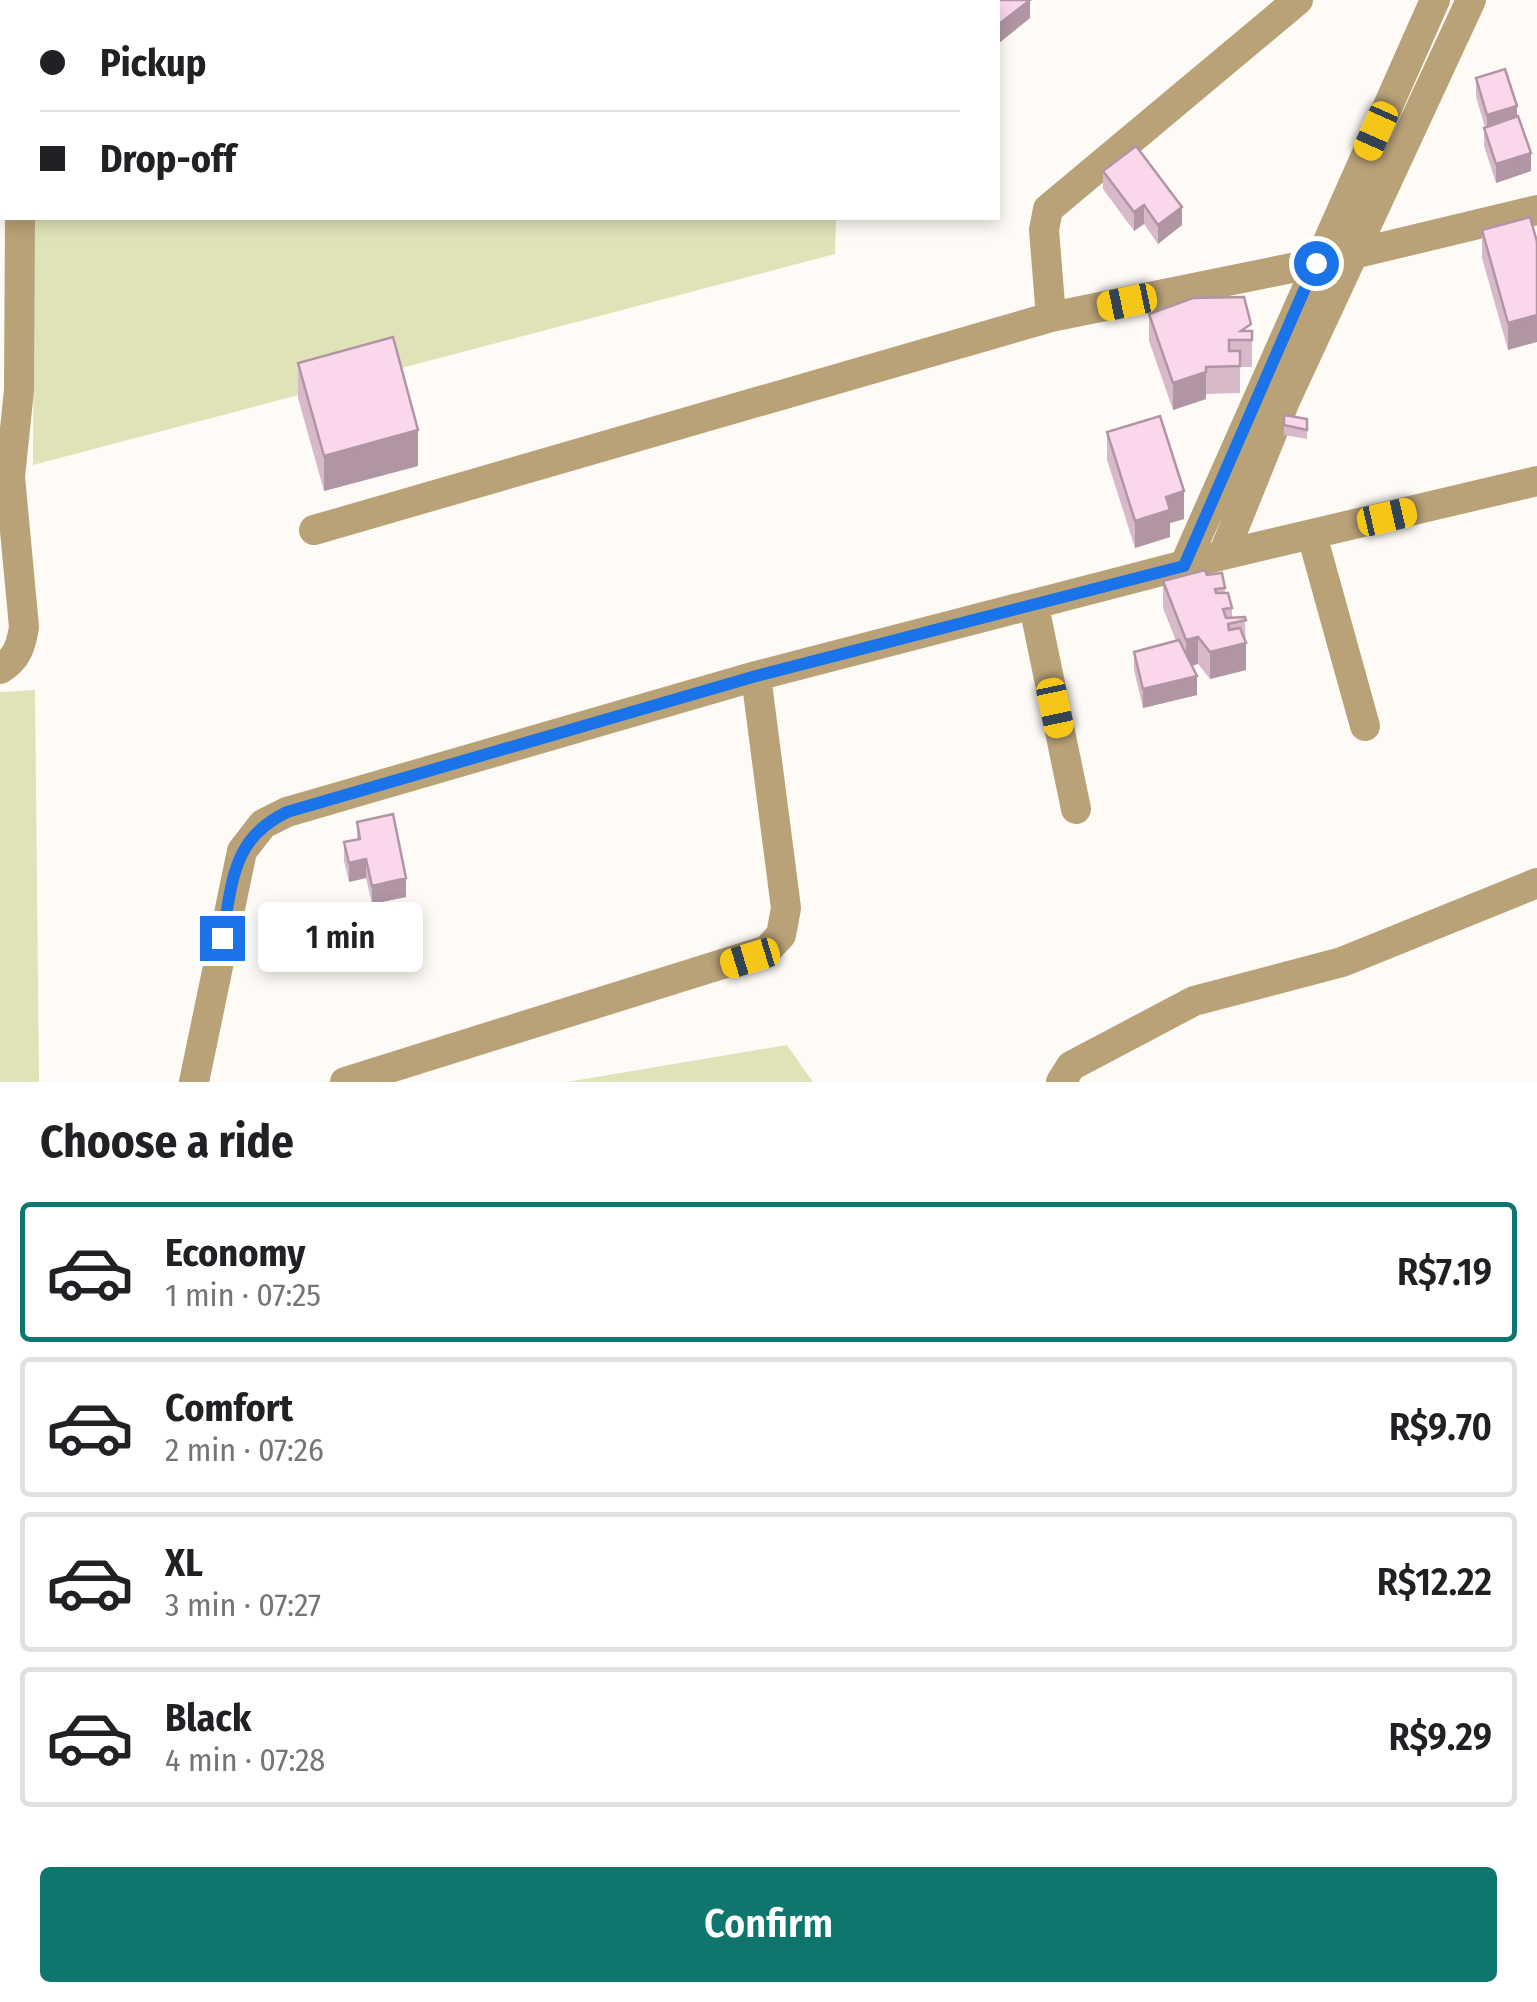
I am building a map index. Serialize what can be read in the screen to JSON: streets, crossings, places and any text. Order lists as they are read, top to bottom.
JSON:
{
  "page": {
    "banner": ["Pickup", "Drop-off"],
    "bubble": "1 min",
    "heading": "Choose a ride",
    "list": [
      {
        "name": "Economy",
        "note": "1 min · 07:25",
        "value": "R$7.19"
      },
      {
        "name": "Comfort",
        "note": "2 min · 07:26",
        "value": "R$9.70"
      },
      {
        "name": "XL",
        "note": "3 min · 07:27",
        "value": "R$12.22"
      },
      {
        "name": "Black",
        "note": "4 min · 07:28",
        "value": "R$9.29"
      }
    ],
    "buttons": "Confirm"
  }
}
